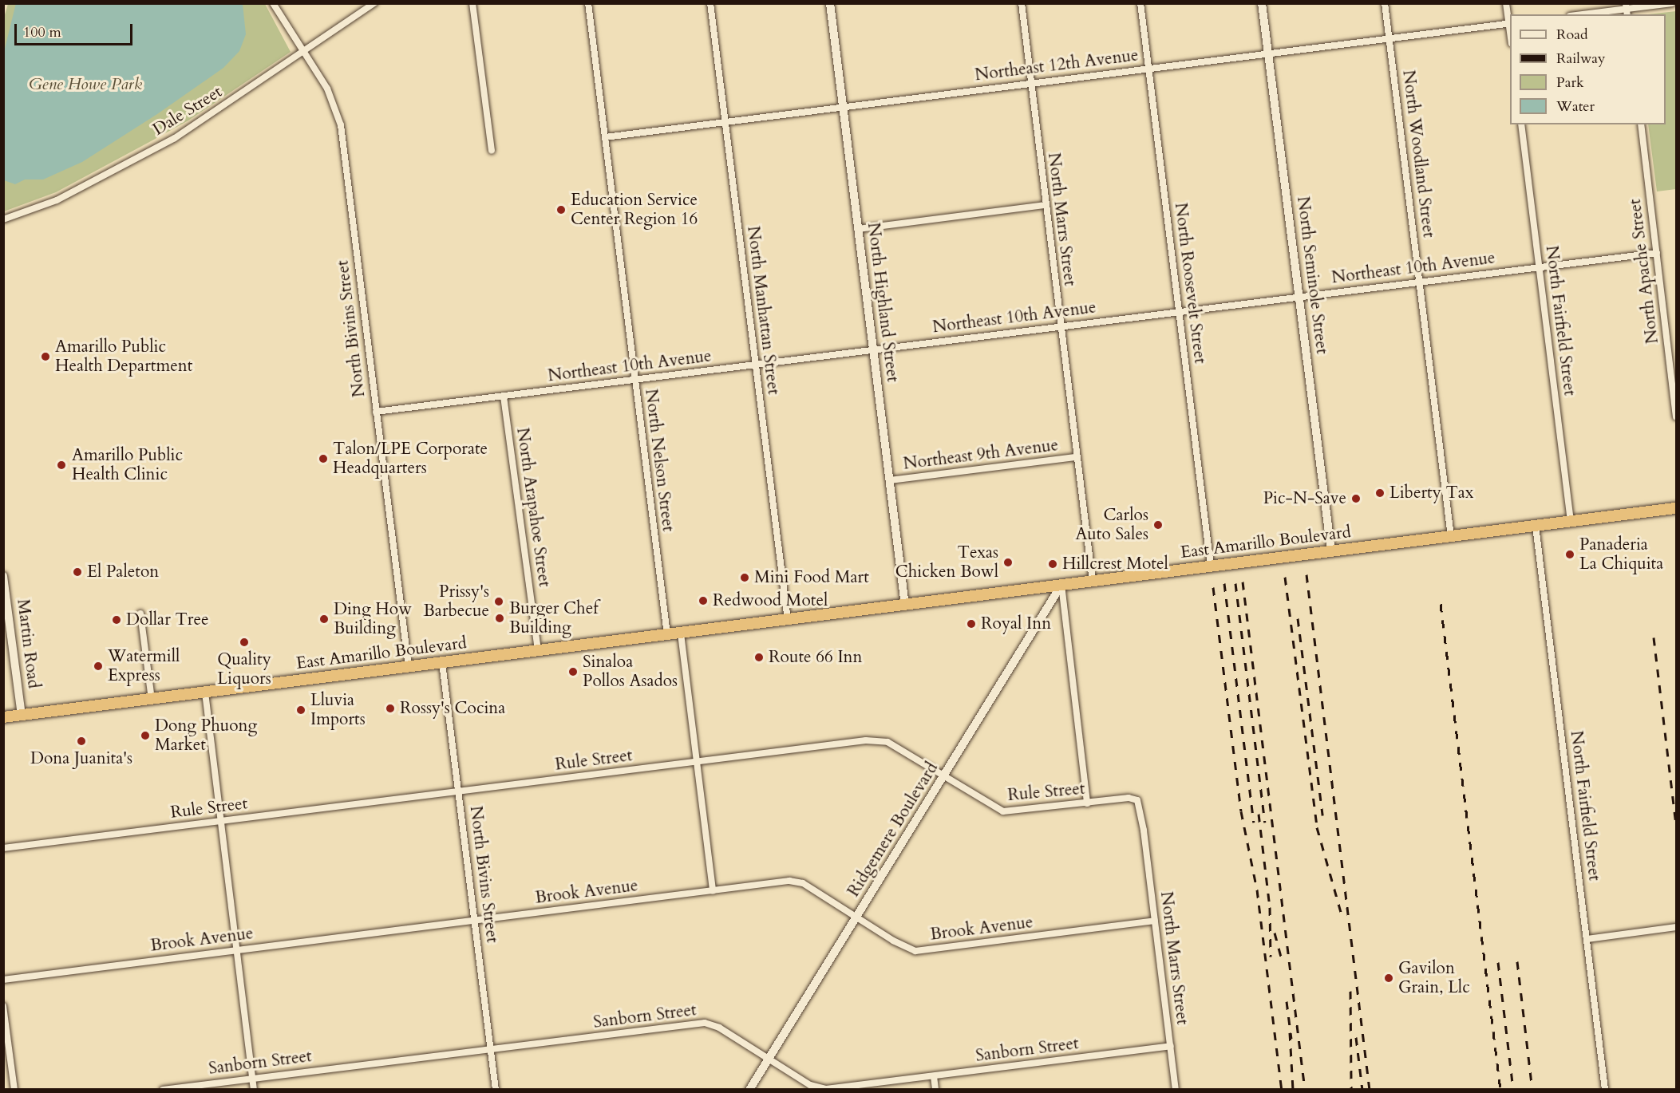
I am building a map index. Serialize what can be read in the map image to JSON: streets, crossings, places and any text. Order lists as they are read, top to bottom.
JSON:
{
  "streets": {
    "highway": ["East Amarillo Boulevard"],
    "street": [
      "Northeast 12th Avenue",
      "Dale Street",
      "North Woodland Street",
      "North Marrs Street",
      "Northeast 10th Avenue",
      "North Apache Street",
      "North Seminole Street",
      "North Roosevelt Street",
      "North Highland Street",
      "North Manhattan Street",
      "North Fairfield Street",
      "North Bivins Street",
      "Northeast 9th Avenue",
      "North Nelson Street",
      "North Arapahoe Street",
      "Martin Road",
      "Rule Street",
      "Ridgemere Boulevard",
      "Brook Avenue",
      "Sanborn Street"
    ]
  },
  "crossings": [
    ["Northeast 12th Avenue", "North Woodland Street"],
    ["Northeast 12th Avenue", "North Marrs Street"],
    ["Northeast 12th Avenue", "North Seminole Street"],
    ["Northeast 12th Avenue", "North Roosevelt Street"],
    ["Northeast 12th Avenue", "North Highland Street"],
    ["Northeast 12th Avenue", "North Manhattan Street"],
    ["Northeast 12th Avenue", "North Nelson Street"],
    ["Dale Street", "North Bivins Street"],
    ["North Woodland Street", "Northeast 10th Avenue"],
    ["North Woodland Street", "East Amarillo Boulevard"],
    ["North Marrs Street", "Northeast 10th Avenue"],
    ["North Marrs Street", "Northeast 9th Avenue"],
    ["North Marrs Street", "East Amarillo Boulevard"],
    ["North Marrs Street", "Rule Street"],
    ["North Marrs Street", "Brook Avenue"],
    ["North Marrs Street", "Sanborn Street"],
    ["Northeast 10th Avenue", "North Apache Street"],
    ["Northeast 10th Avenue", "North Seminole Street"],
    ["Northeast 10th Avenue", "North Roosevelt Street"],
    ["Northeast 10th Avenue", "North Highland Street"],
    ["Northeast 10th Avenue", "North Manhattan Street"],
    ["Northeast 10th Avenue", "North Fairfield Street"],
    ["Northeast 10th Avenue", "North Bivins Street"],
    ["Northeast 10th Avenue", "North Nelson Street"],
    ["Northeast 10th Avenue", "North Arapahoe Street"],
    ["North Seminole Street", "East Amarillo Boulevard"],
    ["North Roosevelt Street", "East Amarillo Boulevard"],
    ["North Highland Street", "Northeast 9th Avenue"],
    ["North Highland Street", "East Amarillo Boulevard"],
    ["North Manhattan Street", "East Amarillo Boulevard"],
    ["North Fairfield Street", "East Amarillo Boulevard"],
    ["North Bivins Street", "East Amarillo Boulevard"],
    ["North Bivins Street", "Rule Street"],
    ["North Bivins Street", "Brook Avenue"],
    ["North Bivins Street", "Sanborn Street"],
    ["North Nelson Street", "East Amarillo Boulevard"],
    ["North Arapahoe Street", "East Amarillo Boulevard"],
    ["East Amarillo Boulevard", "Martin Road"],
    ["East Amarillo Boulevard", "Ridgemere Boulevard"],
    ["Rule Street", "Ridgemere Boulevard"],
    ["Ridgemere Boulevard", "Brook Avenue"],
    ["Ridgemere Boulevard", "Sanborn Street"]
  ],
  "parks": ["Gene Howe Park"],
  "places": [
    "Education Service Center Region 16",
    "Amarillo Public Health Department",
    "Talon/LPE Corporate Headquarters",
    "Amarillo Public Health Clinic",
    "Liberty Tax",
    "Pic-N-Save",
    "Carlos Auto Sales",
    "Panaderia La Chiquita",
    "Texas Chicken Bowl",
    "Hillcrest Motel",
    "El Paleton",
    "Mini Food Mart",
    "Redwood Motel",
    "Prissy's Barbecue",
    "Burger Chef Building",
    "Ding How Building",
    "Dollar Tree",
    "Royal Inn",
    "Quality Liquors",
    "Route 66 Inn",
    "Watermill Express",
    "Sinaloa Pollos Asados",
    "Rossy's Cocina",
    "Lluvia Imports",
    "Dong Phuong Market",
    "Dona Juanita's",
    "Gavilon Grain, Llc"
  ],
  "legend": [
    "Road",
    "Railway",
    "Park",
    "Water"
  ],
  "scale_bar": "100 m"
}
